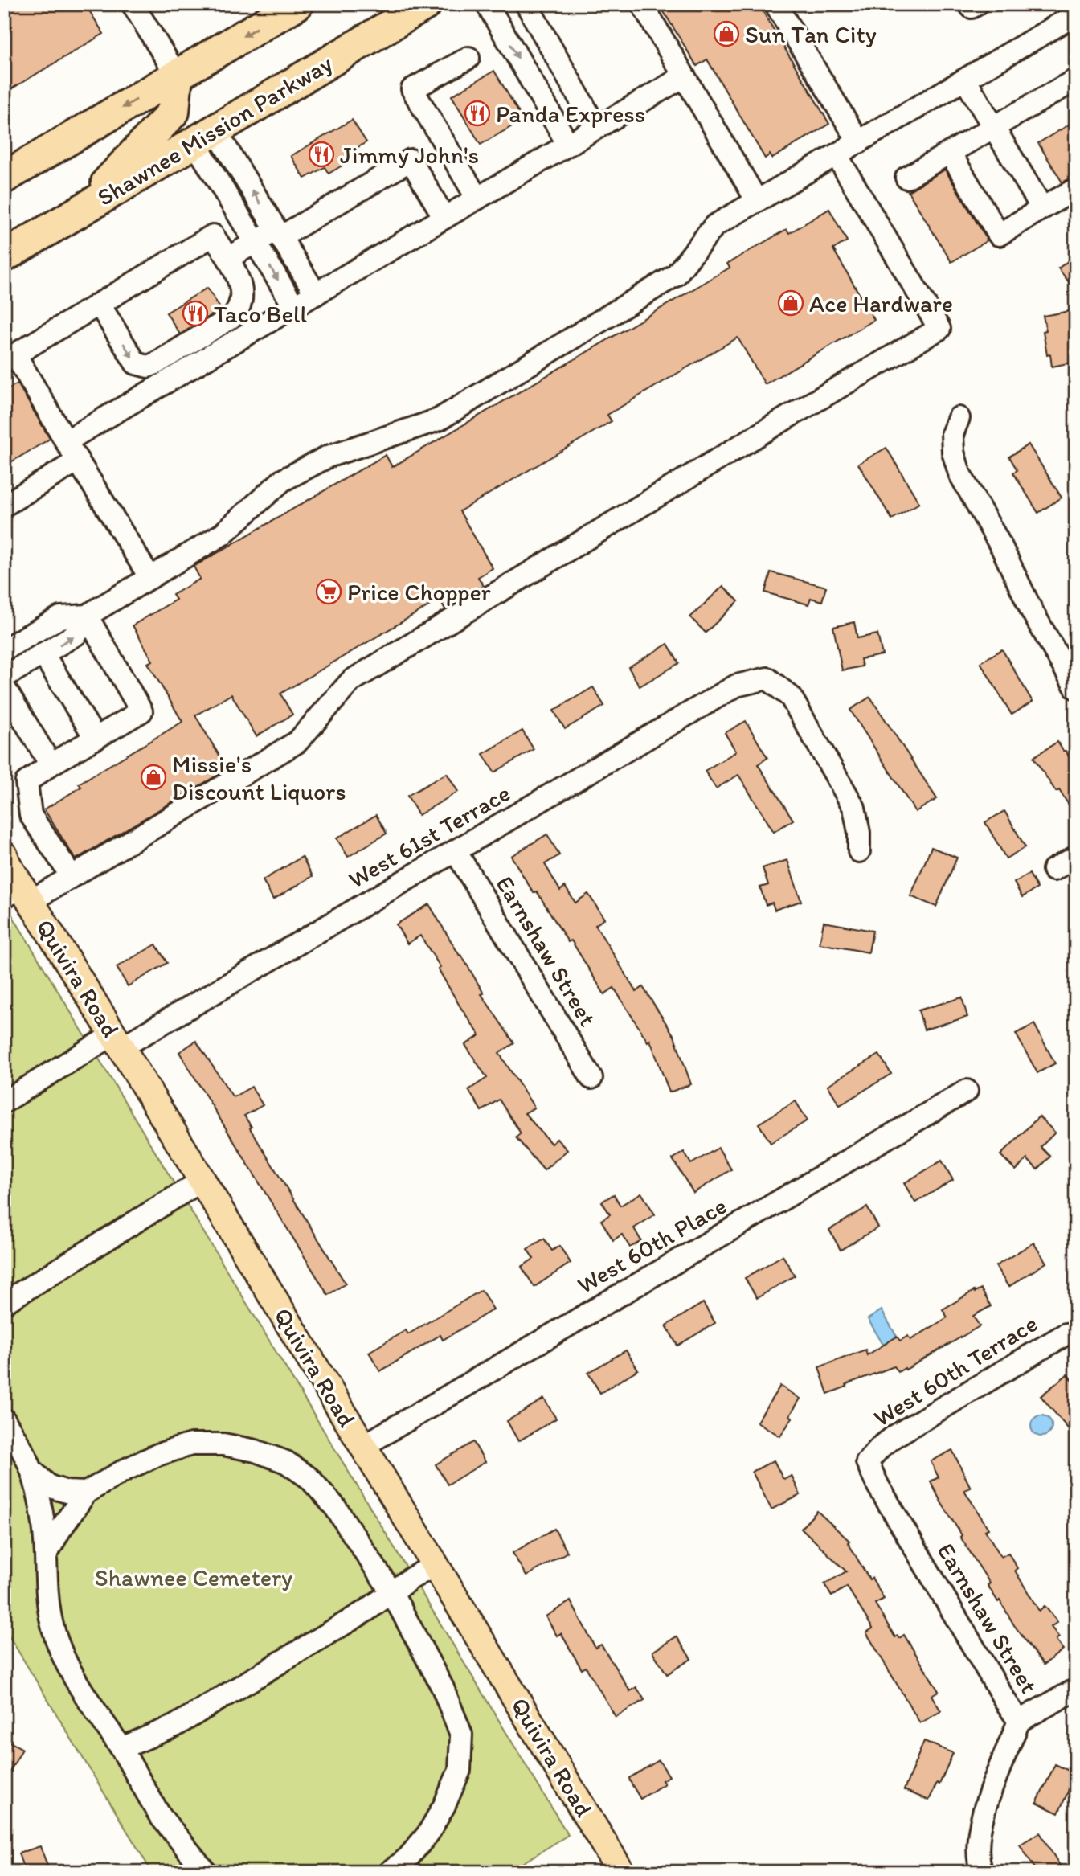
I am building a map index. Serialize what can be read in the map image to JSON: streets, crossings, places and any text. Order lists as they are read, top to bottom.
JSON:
{
  "streets": {
    "highway": ["Shawnee Mission Parkway"],
    "main road": ["Quivira Road"],
    "street": [
      "West 61st Terrace",
      "Earnshaw Street",
      "West 60th Place",
      "West 60th Terrace"
    ]
  },
  "crossings": [
    ["West 61st Terrace", "Earnshaw Street"],
    ["West 61st Terrace", "Quivira Road"],
    ["Earnshaw Street", "West 60th Terrace"],
    ["Quivira Road", "West 60th Place"]
  ],
  "parks": ["Shawnee Cemetery"],
  "places": {
    "shop": ["Sun Tan City", "Ace Hardware", "Missie's Discount Liquors"],
    "restaurant": ["Panda Express", "Jimmy John's", "Taco Bell"],
    "supermarket": ["Price Chopper"]
  }
}
